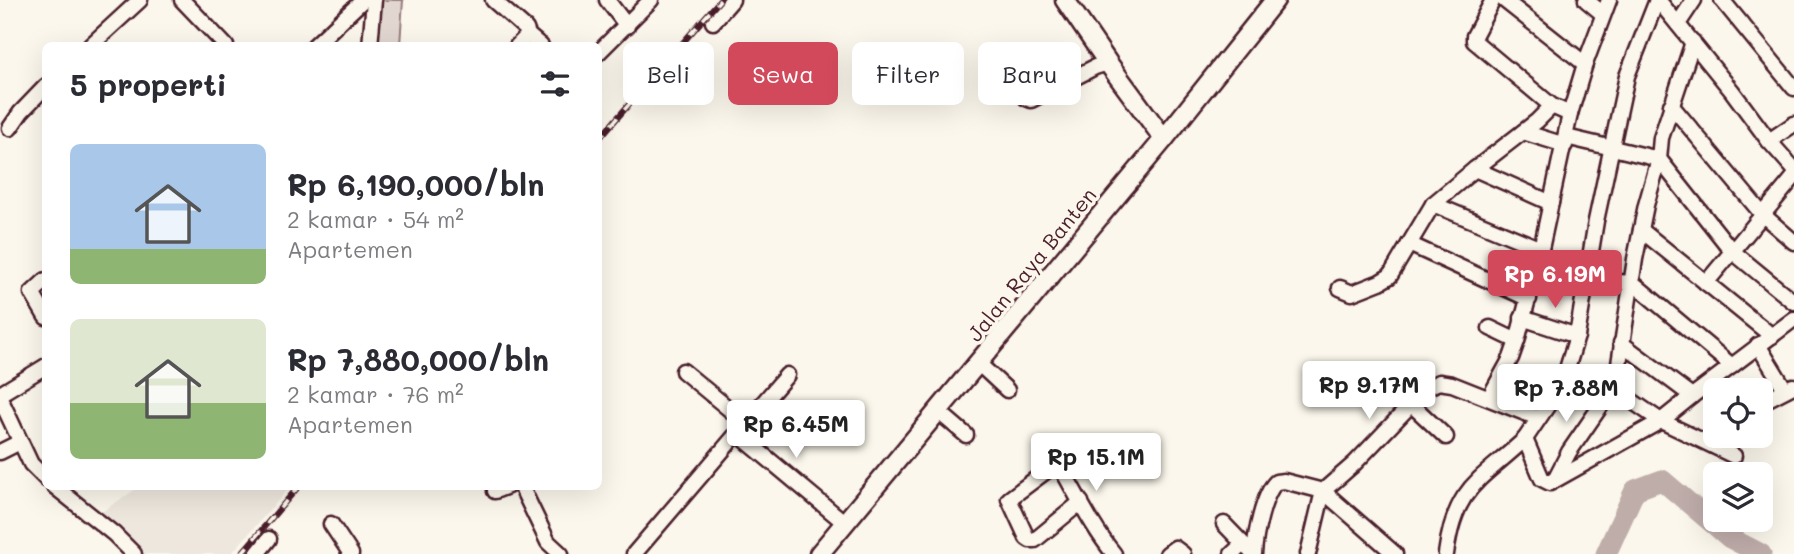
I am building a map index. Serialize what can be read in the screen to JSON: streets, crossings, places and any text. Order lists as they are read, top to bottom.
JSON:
{
  "streets": {
    "main road": ["Jalan Raya Banten"]
  },
  "page": {
    "chip": [
      "Beli",
      "Sewa",
      "Filter",
      "Baru"
    ],
    "heading": "5 properti",
    "list": [
      {
        "name": "Rp 6,190,000/bln",
        "note": "2 kamar · 54 m² · Apartemen"
      },
      {
        "name": "Rp 7,880,000/bln",
        "note": "2 kamar · 76 m² · Apartemen"
      }
    ],
    "price": [
      "Rp 6.19M",
      "Rp 9.17M",
      "Rp 7.88M",
      "Rp 6.45M",
      "Rp 15.1M"
    ]
  }
}
